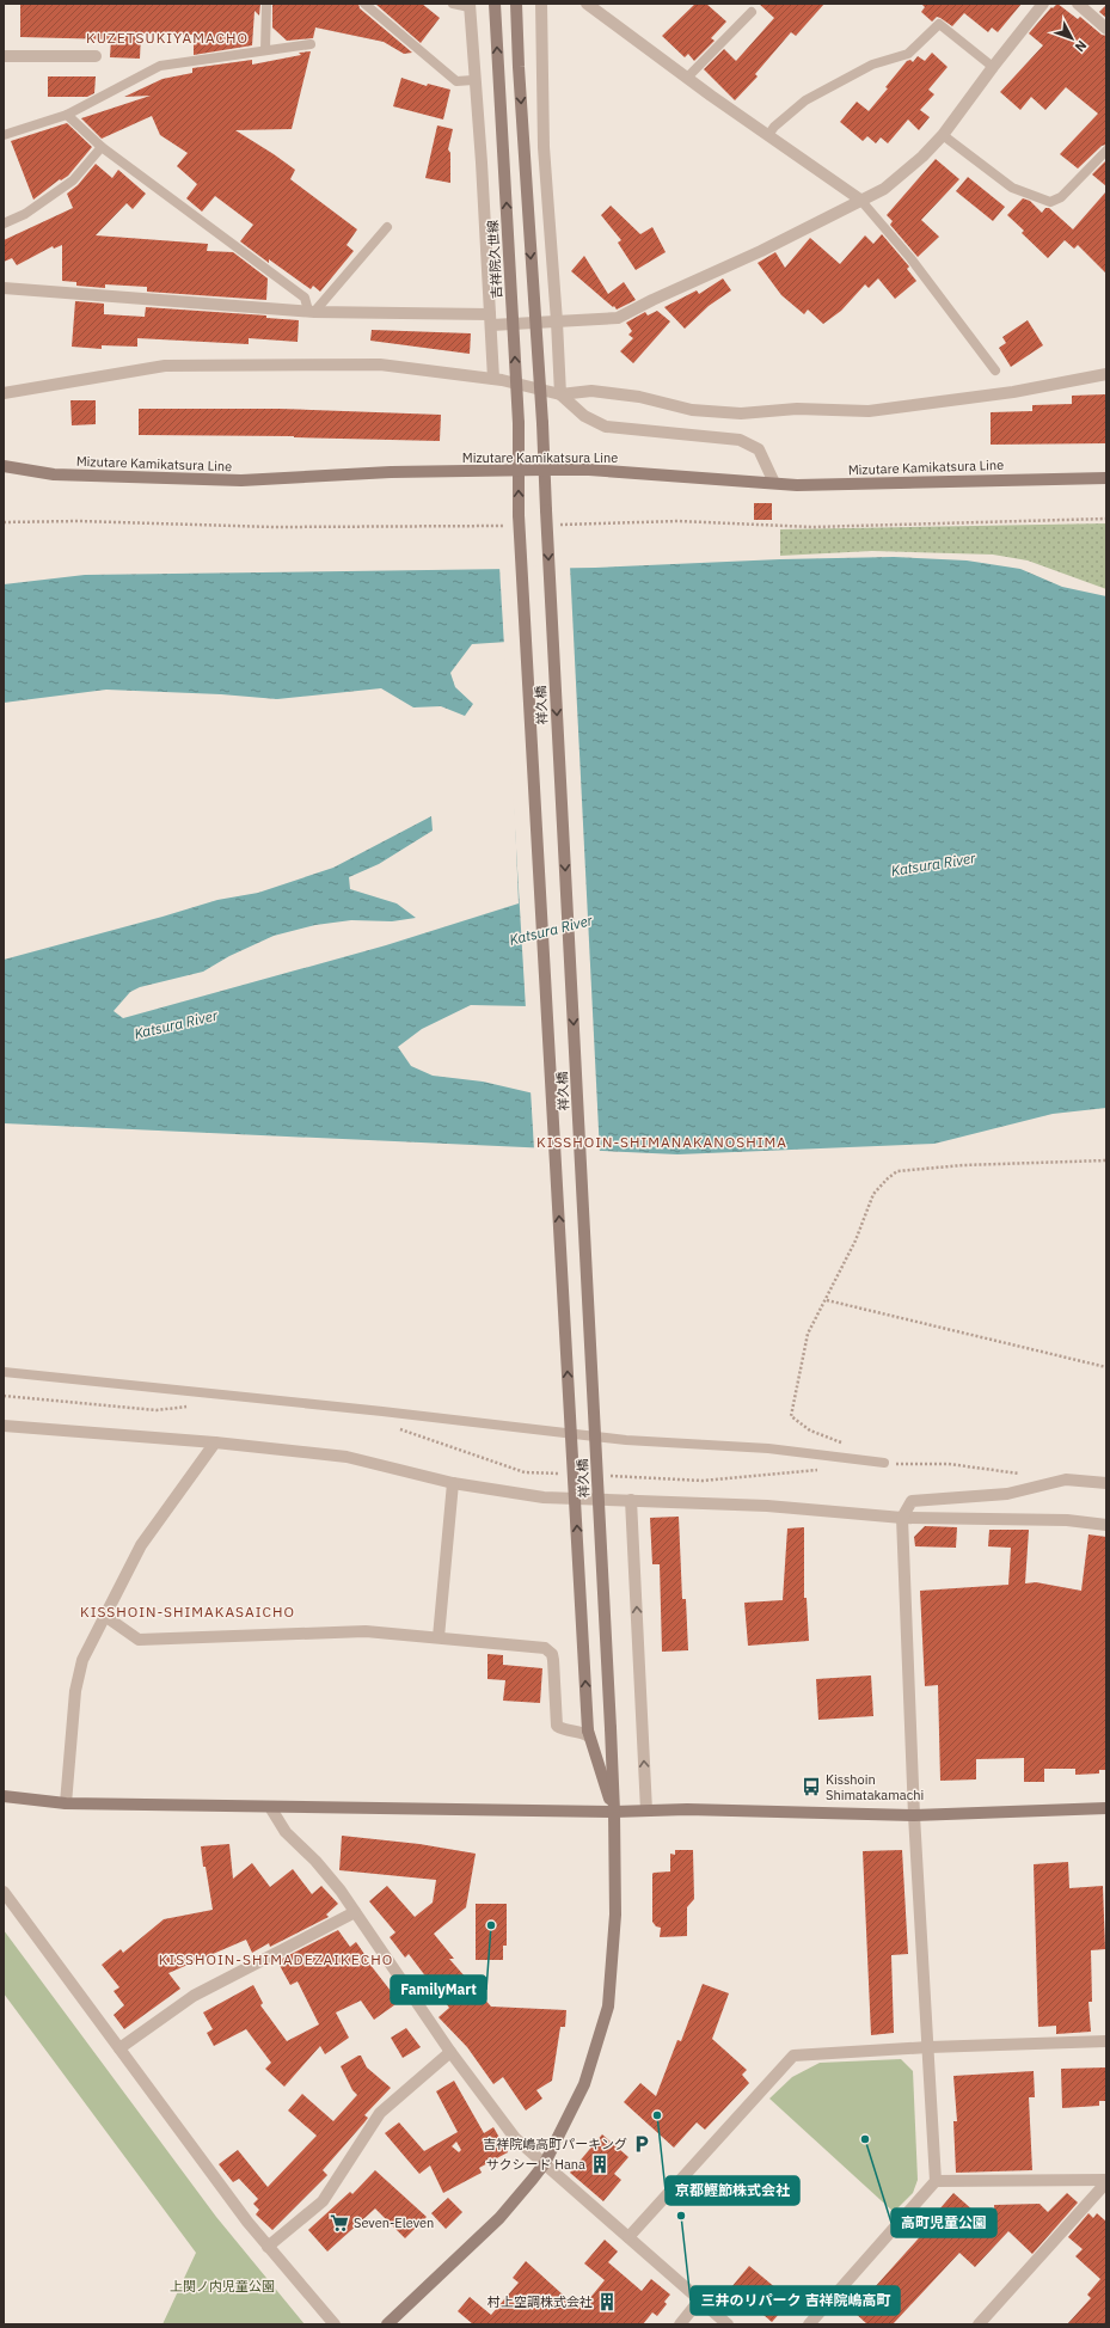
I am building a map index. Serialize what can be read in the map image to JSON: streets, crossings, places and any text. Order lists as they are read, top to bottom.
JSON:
{
  "streets": {
    "street": ["吉祥院久世線", "Mizutare Kamikatsura Line", "祥久橋"]
  },
  "crossings": [
    ["吉祥院久世線", "Mizutare Kamikatsura Line"],
    ["吉祥院久世線", "祥久橋"],
    ["Mizutare Kamikatsura Line", "祥久橋"]
  ],
  "districts": [
    "KUZETSUKIYAMACHO",
    "KISSHOIN-SHIMANAKANOSHIMA",
    "KISSHOIN-SHIMAKASAICHO",
    "KISSHOIN-SHIMADEZAIKECHO"
  ],
  "water": ["Katsura River"],
  "parks": ["上関ノ内児童公園"],
  "places": {
    "bus stop": ["Kisshoin Shimatakamachi"],
    "other": [
      "FamilyMart",
      "京都鰹節株式会社",
      "高町児童公園",
      "三井のリパーク 吉祥院嶋高町"
    ],
    "parking": ["吉祥院嶋高町パーキング"],
    "building": ["サクシード Hana", "村上空調株式会社"],
    "supermarket": ["Seven-Eleven"]
  },
  "north": "bottom right"
}
